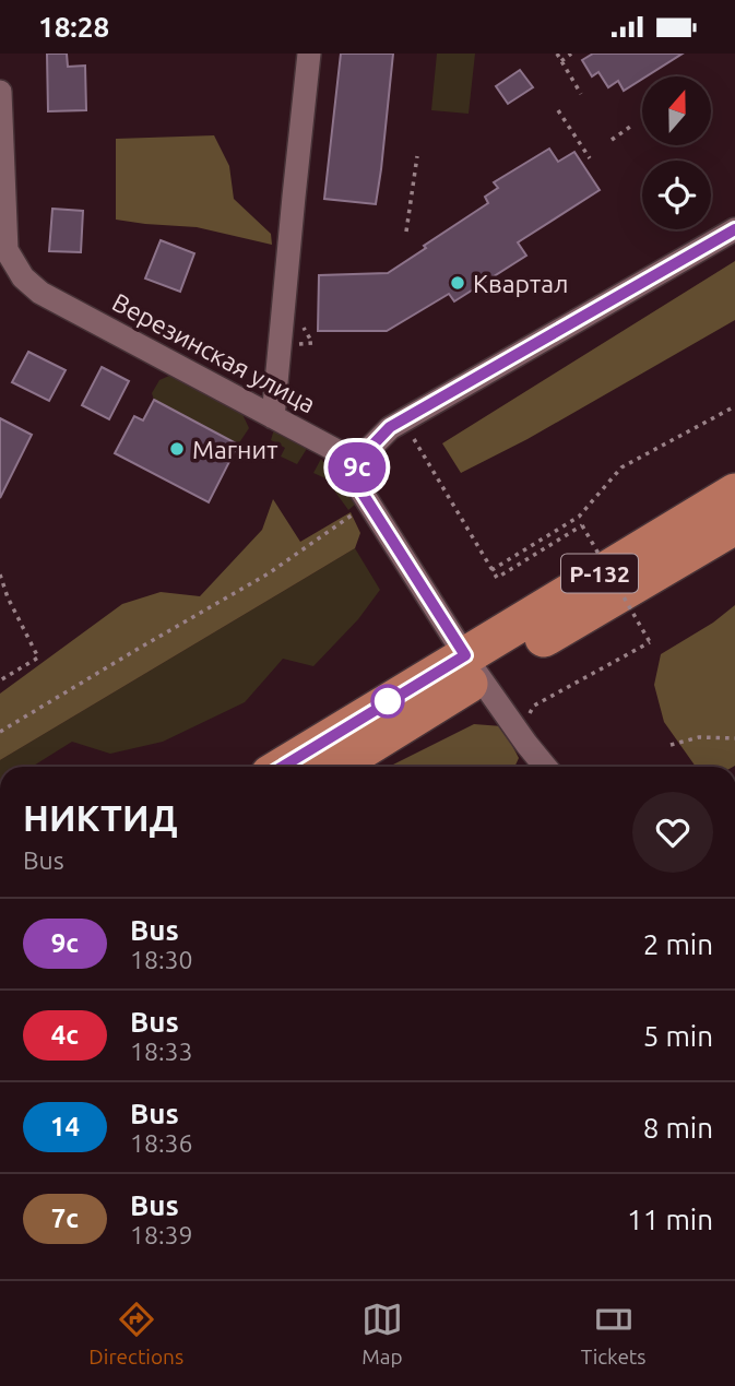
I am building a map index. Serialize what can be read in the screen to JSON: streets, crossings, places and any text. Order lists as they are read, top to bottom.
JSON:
{
  "streets": {
    "highway": ["Р-132"],
    "street": ["Верезинская улица"]
  },
  "crossings": [
    ["Верезинская улица", "Р-132"]
  ],
  "places": ["Квартал", "Магнит"],
  "lines": ["bus line 9с"],
  "north": "top",
  "page": {
    "status": "18:28",
    "on_map": "9с",
    "heading": ["НИКТИД", "Bus"],
    "list": [
      {
        "mark": "9с",
        "name": "Bus",
        "note": "18:30",
        "value": "2 min"
      },
      {
        "mark": "4с",
        "name": "Bus",
        "note": "18:33",
        "value": "5 min"
      },
      {
        "mark": "14",
        "name": "Bus",
        "note": "18:36",
        "value": "8 min"
      },
      {
        "mark": "7с",
        "name": "Bus",
        "note": "18:39",
        "value": "11 min"
      }
    ],
    "tabs": ["Directions", "Map", "Tickets"]
  }
}
